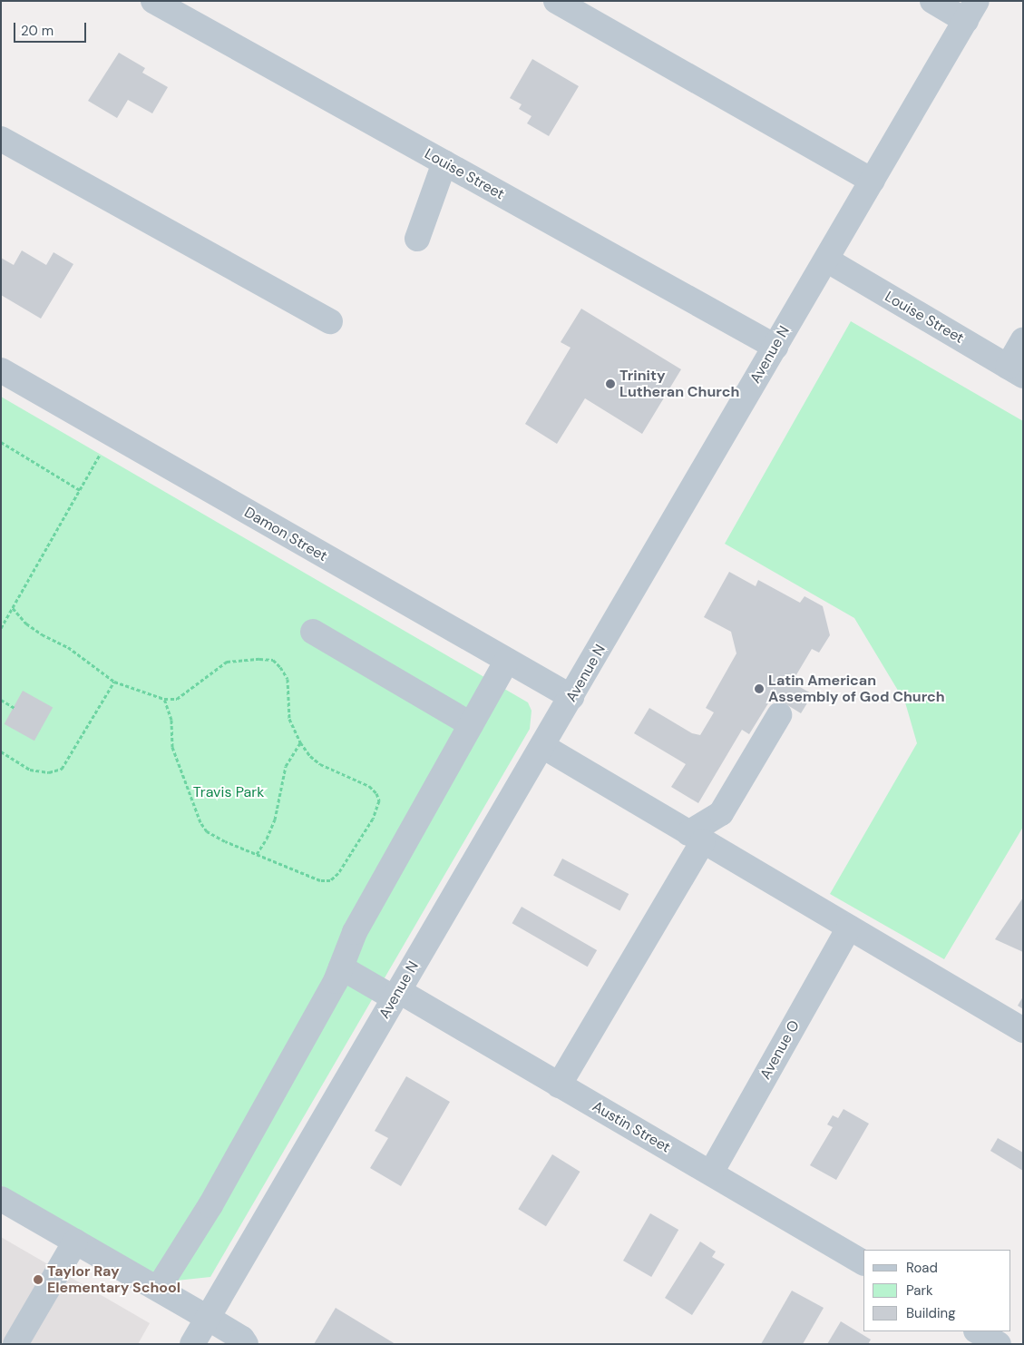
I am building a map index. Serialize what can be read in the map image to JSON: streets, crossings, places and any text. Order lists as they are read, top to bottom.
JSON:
{
  "streets": {
    "street": [
      "Louise Street",
      "Avenue N",
      "Damon Street",
      "Avenue O",
      "Austin Street"
    ]
  },
  "crossings": [
    ["Louise Street", "Avenue N"],
    ["Avenue N", "Damon Street"],
    ["Avenue N", "Austin Street"],
    ["Avenue O", "Austin Street"]
  ],
  "parks": ["Travis Park"],
  "places": ["Trinity Lutheran Church", "Latin American Assembly of God Church", "Taylor Ray Elementary School"],
  "legend": ["Road", "Park", "Building"],
  "scale_bar": "20 m"
}
